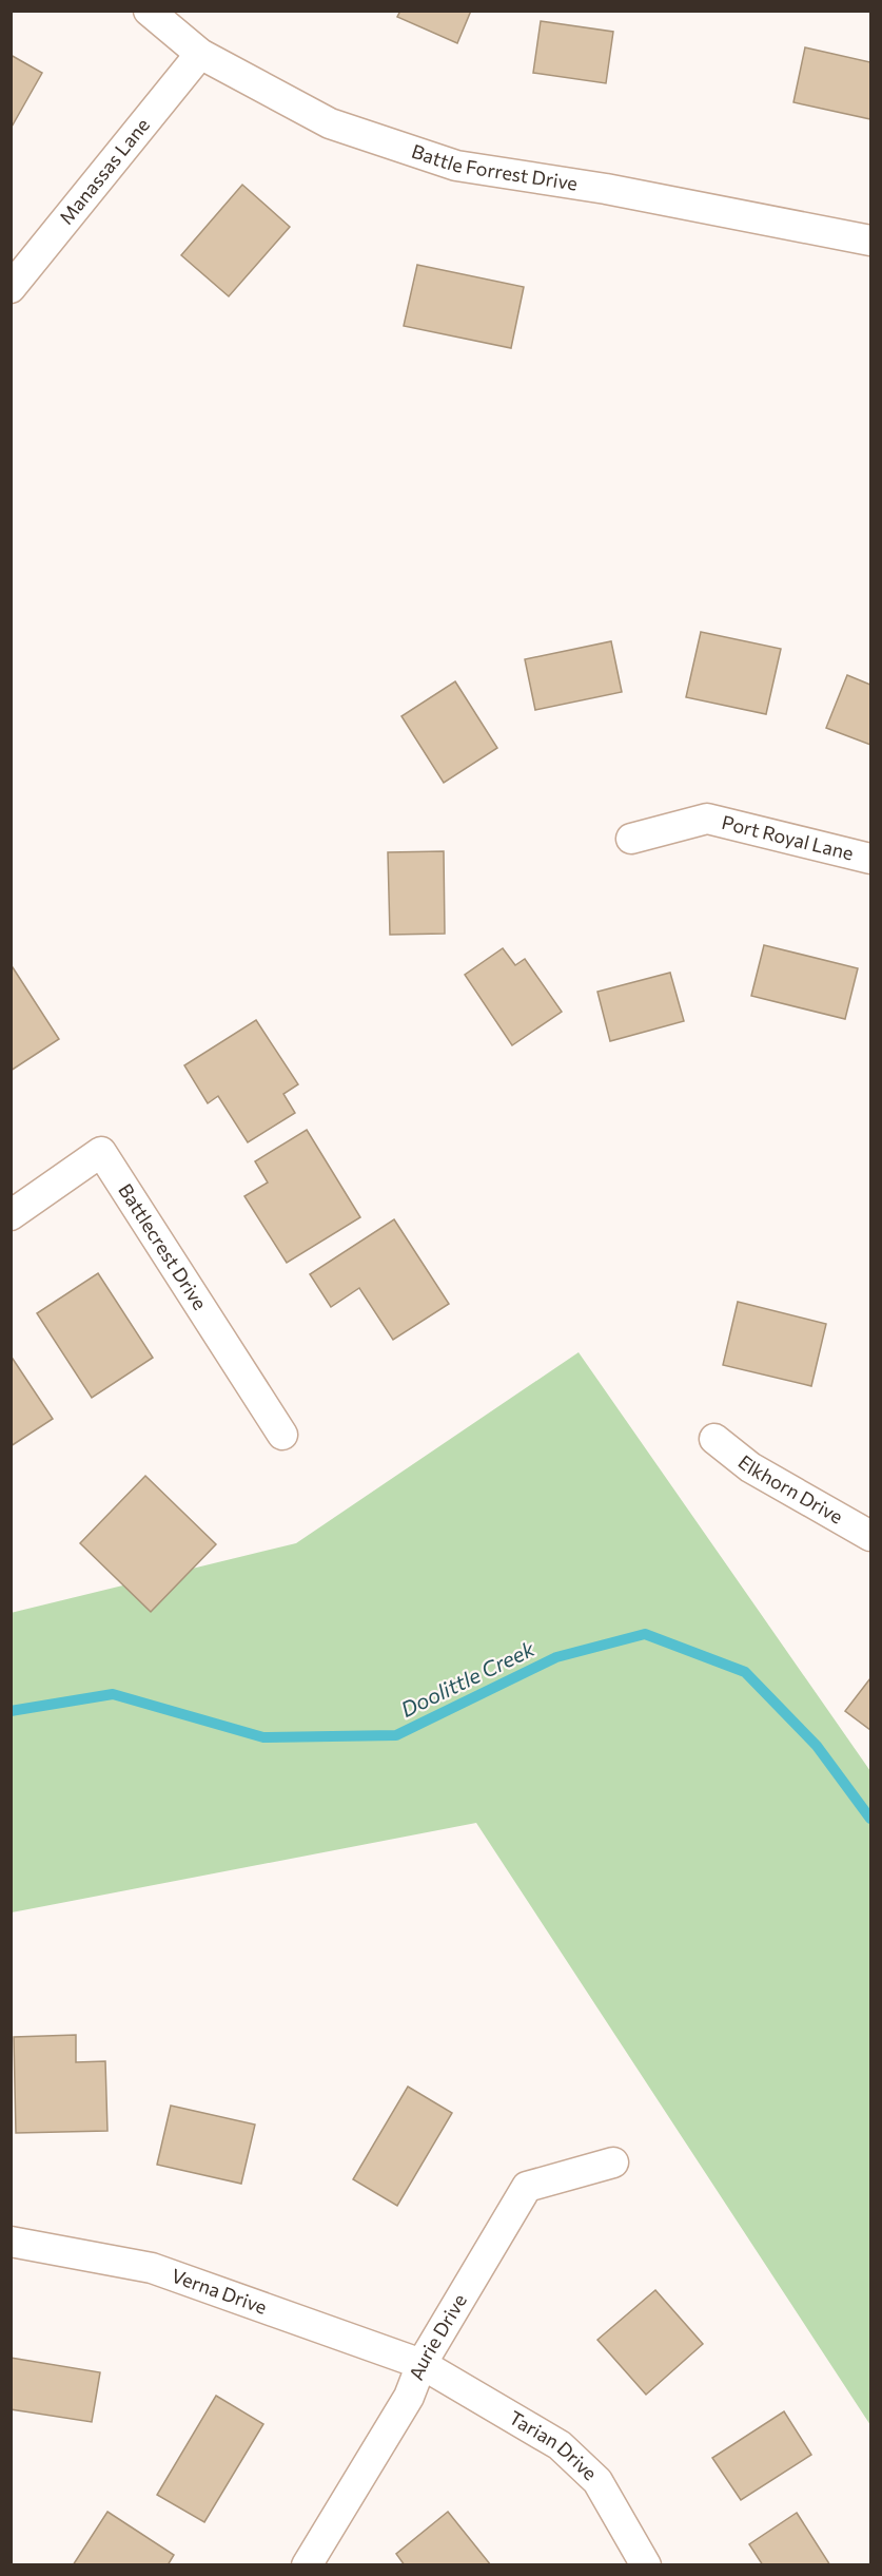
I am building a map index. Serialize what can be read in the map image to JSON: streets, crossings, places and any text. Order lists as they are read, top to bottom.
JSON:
{
  "streets": {
    "street": [
      "Battle Forrest Drive",
      "Manassas Lane",
      "Port Royal Lane",
      "Battlecrest Drive",
      "Elkhorn Drive",
      "Verna Drive",
      "Aurie Drive",
      "Tarian Drive"
    ]
  },
  "crossings": [
    ["Battle Forrest Drive", "Manassas Lane"],
    ["Verna Drive", "Aurie Drive"],
    ["Verna Drive", "Tarian Drive"],
    ["Aurie Drive", "Tarian Drive"]
  ],
  "water": ["Doolittle Creek"]
}
